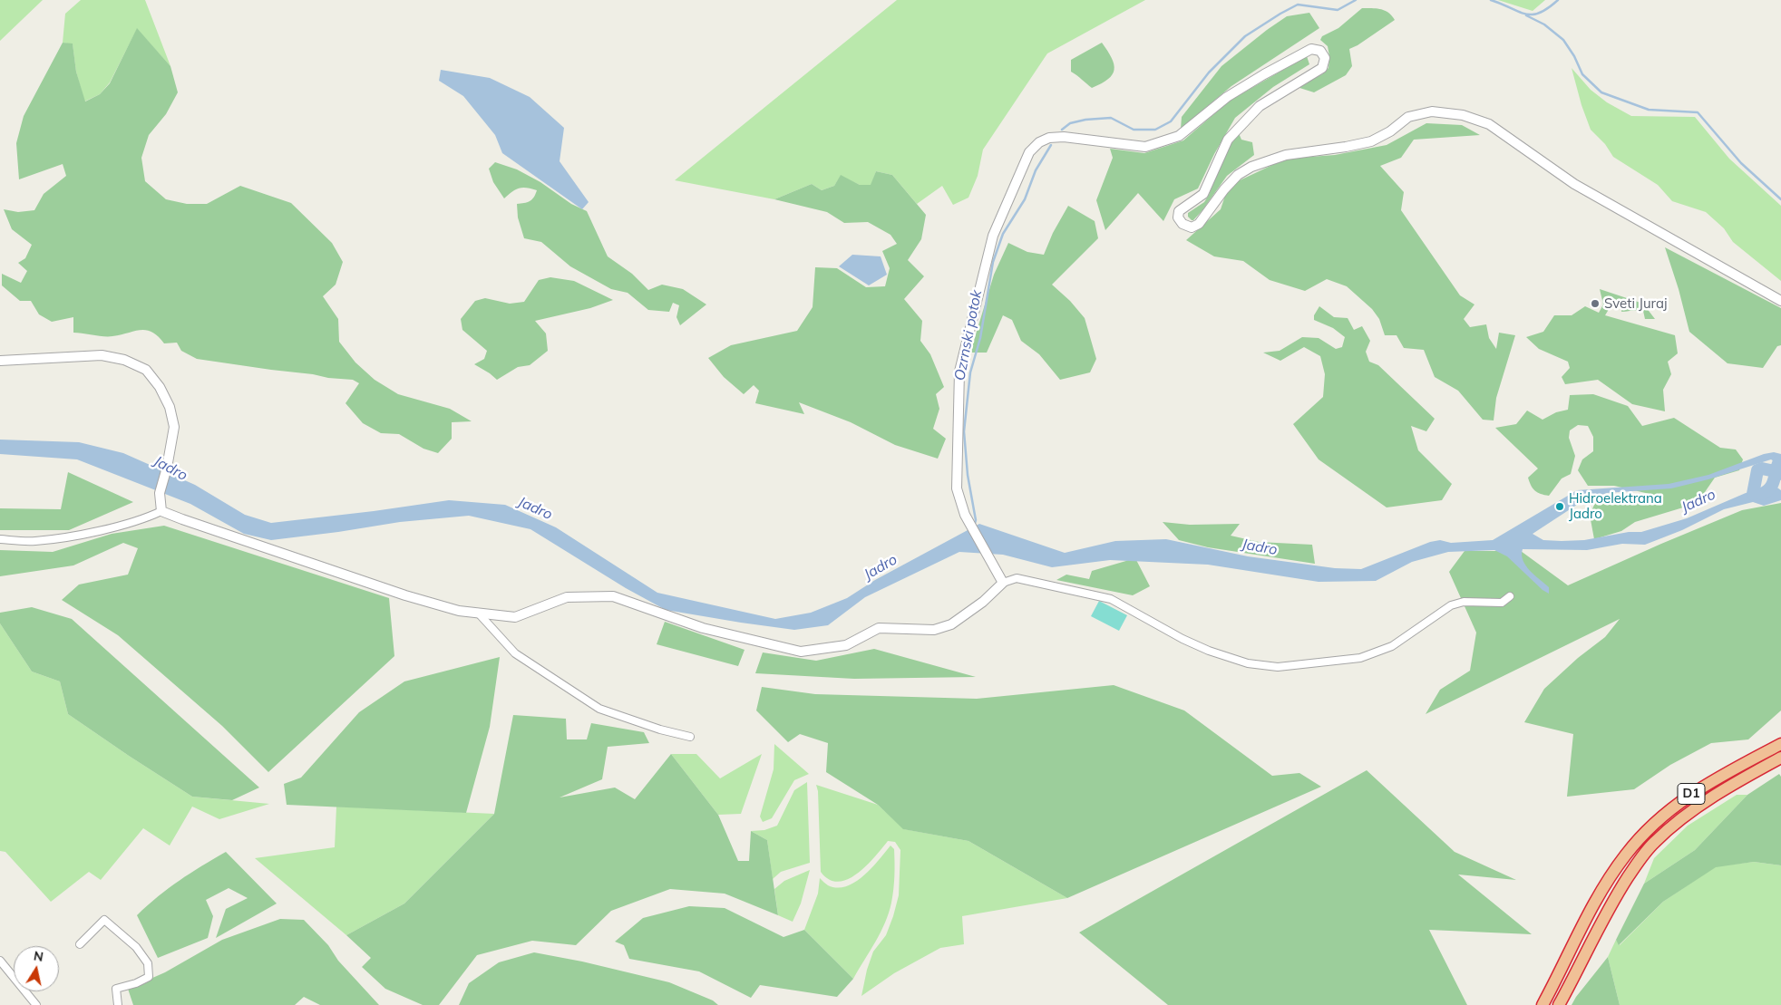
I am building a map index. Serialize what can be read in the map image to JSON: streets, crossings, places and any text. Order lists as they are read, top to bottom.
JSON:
{
  "streets": {
    "highway": ["D1"]
  },
  "water": ["Ozrnski potok", "Jadro"],
  "places": ["Sveti Juraj", "Hidroelektrana Jadro"],
  "north": "top"
}
